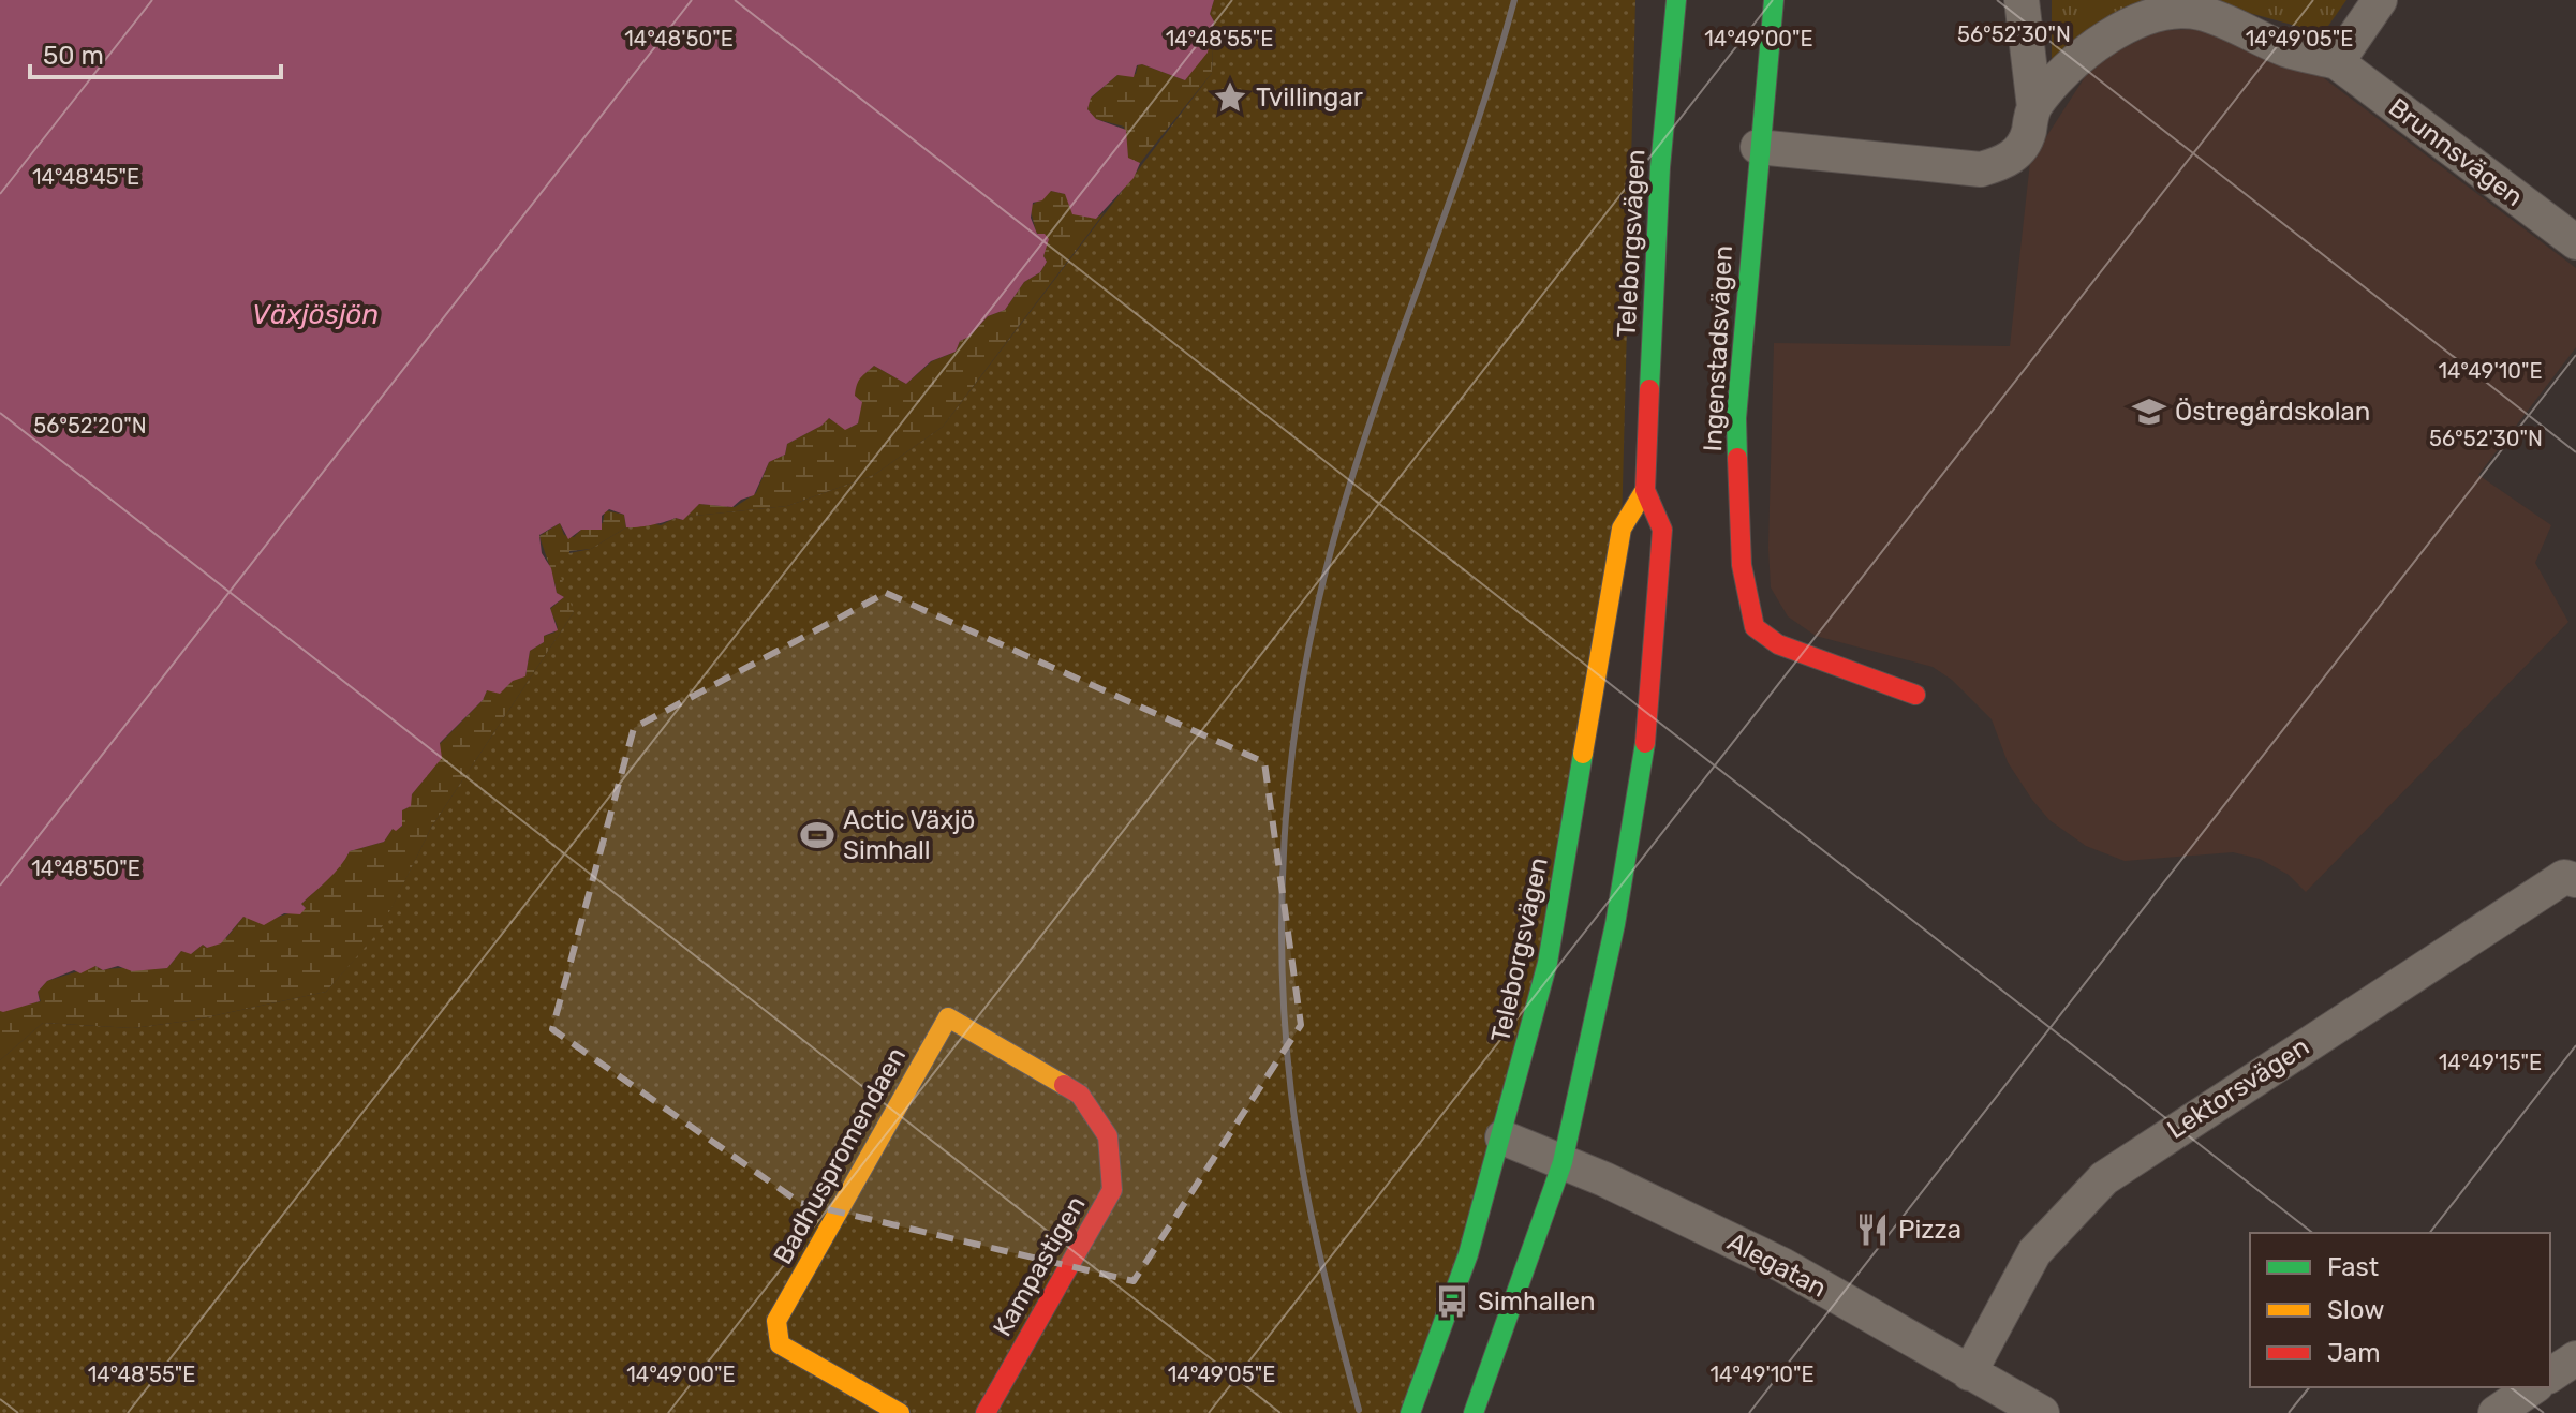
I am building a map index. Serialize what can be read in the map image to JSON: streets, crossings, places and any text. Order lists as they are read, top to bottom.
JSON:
{
  "streets": {
    "main road": [
      "Teleborgsvägen",
      "Ingenstadsvägen",
      "Badhuspromendaen",
      "Kampastigen"
    ],
    "street": ["Brunnsvägen", "Lektorsvägen", "Alegatan"]
  },
  "crossings": [
    ["Teleborgsvägen", "Alegatan"],
    ["Lektorsvägen", "Alegatan"],
    ["Badhuspromendaen", "Kampastigen"]
  ],
  "water": ["Växjösjön"],
  "places": {
    "place": ["Tvillingar"],
    "school or university": ["Östregårdskolan"],
    "sports": ["Actic Växjö Simhall"],
    "restaurant": ["Pizza"],
    "bus stop": ["Simhallen"]
  },
  "legend": ["Fast", "Slow", "Jam"],
  "scale_bar": "50 m",
  "coordinates": [
    "56°52'30\"N",
    "14°48'50\"E",
    "14°48'55\"E",
    "14°49'00\"E",
    "14°49'05\"E",
    "14°48'45\"E",
    "14°49'10\"E",
    "56°52'20\"N",
    "14°49'15\"E"
  ]
}
